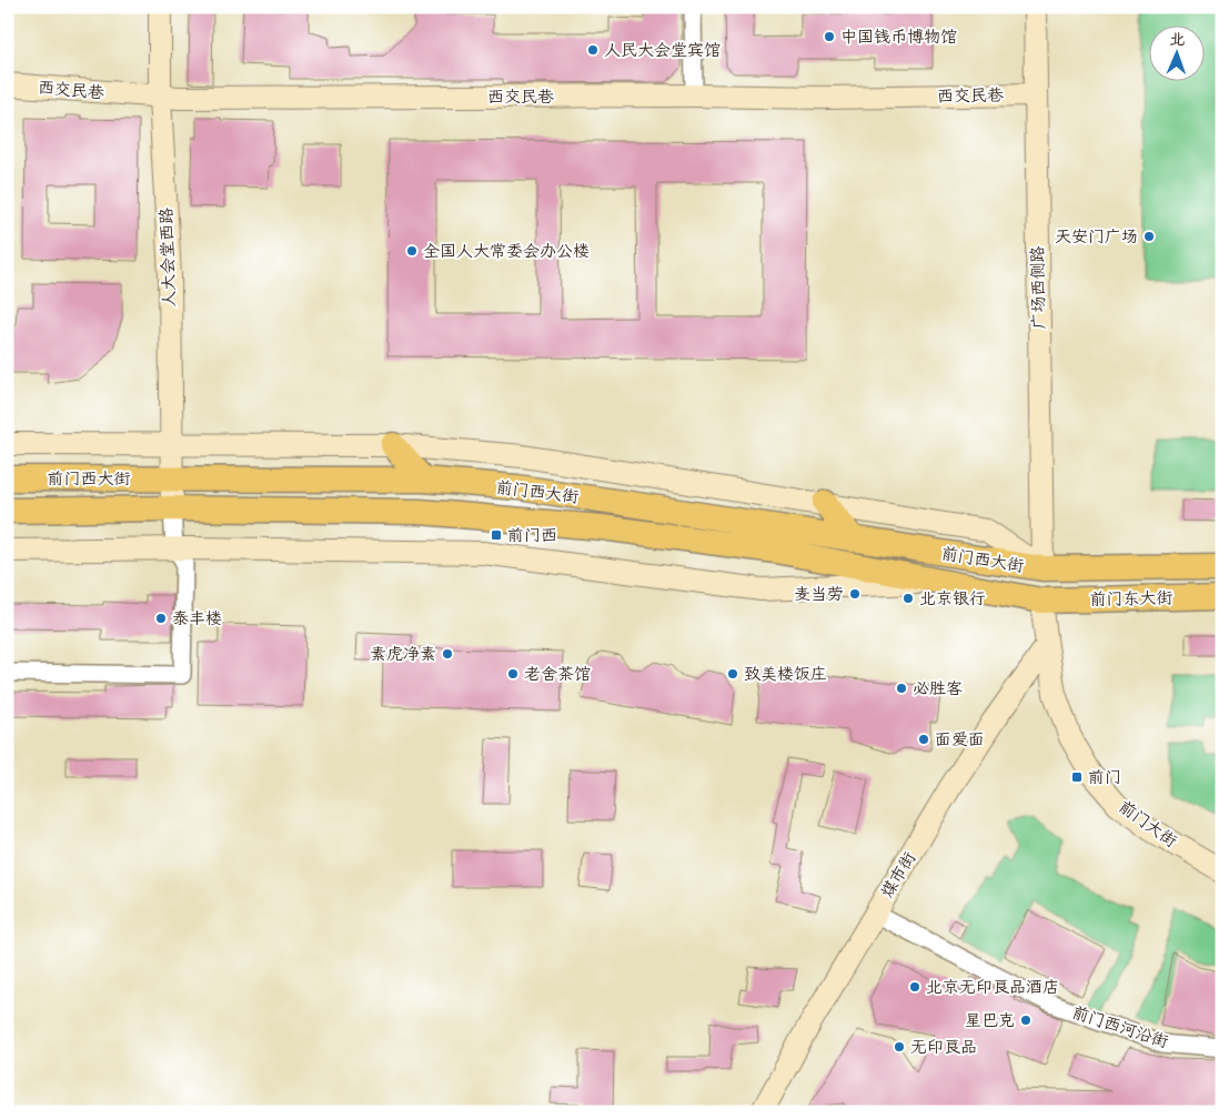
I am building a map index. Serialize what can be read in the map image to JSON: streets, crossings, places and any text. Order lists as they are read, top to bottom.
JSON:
{
  "streets": {
    "main road": ["前门西大街", "前门东大街"],
    "street": [
      "西交民巷",
      "人大会堂西路",
      "广场西侧路",
      "前门大街",
      "煤市街",
      "前门西河沿街"
    ]
  },
  "crossings": [
    ["西交民巷", "人大会堂西路"],
    ["西交民巷", "广场西侧路"],
    ["人大会堂西路", "前门西大街"],
    ["广场西侧路", "前门西大街"],
    ["广场西侧路", "前门东大街"],
    ["前门西大街", "前门东大街"],
    ["前门西大街", "前门大街"],
    ["前门东大街", "前门大街"],
    ["前门大街", "煤市街"],
    ["煤市街", "前门西河沿街"]
  ],
  "places": {
    "other": [
      "中国钱币博物馆",
      "人民大会堂宾馆",
      "天安门广场",
      "全国人大常委会办公楼",
      "麦当劳",
      "北京银行",
      "泰丰楼",
      "素虎净素",
      "老舍茶馆",
      "致美楼饭庄",
      "必胜客",
      "面爱面",
      "北京无印良品酒店",
      "星巴克",
      "无印良品"
    ],
    "transit": ["前门西", "前门"]
  },
  "north": "top"
}
